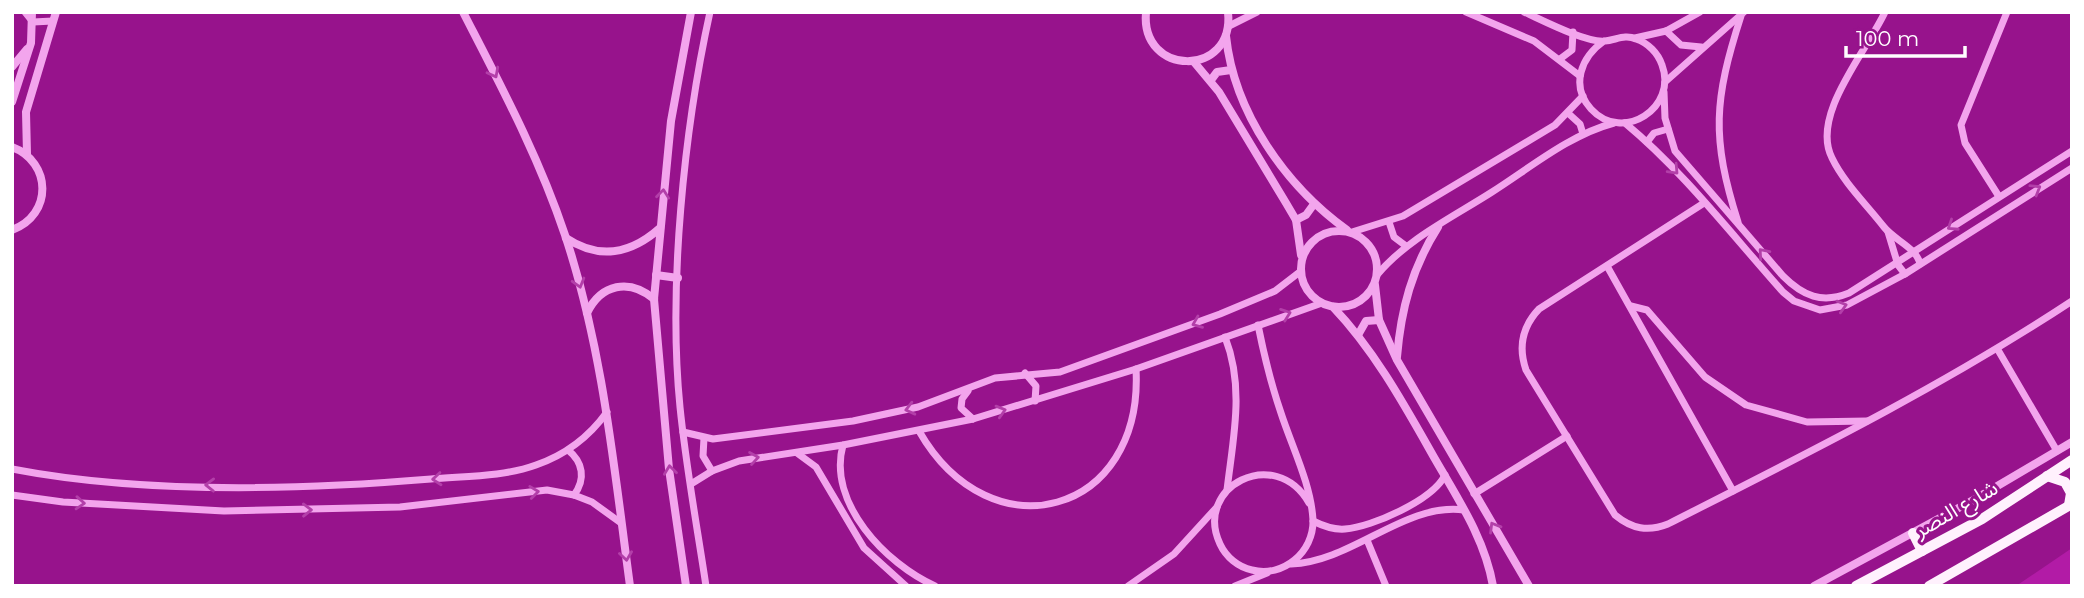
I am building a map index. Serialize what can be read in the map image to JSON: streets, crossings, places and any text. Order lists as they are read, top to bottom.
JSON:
{
  "streets": {
    "main road": ["شارع النصر"]
  },
  "scale_bar": "100 m"
}
